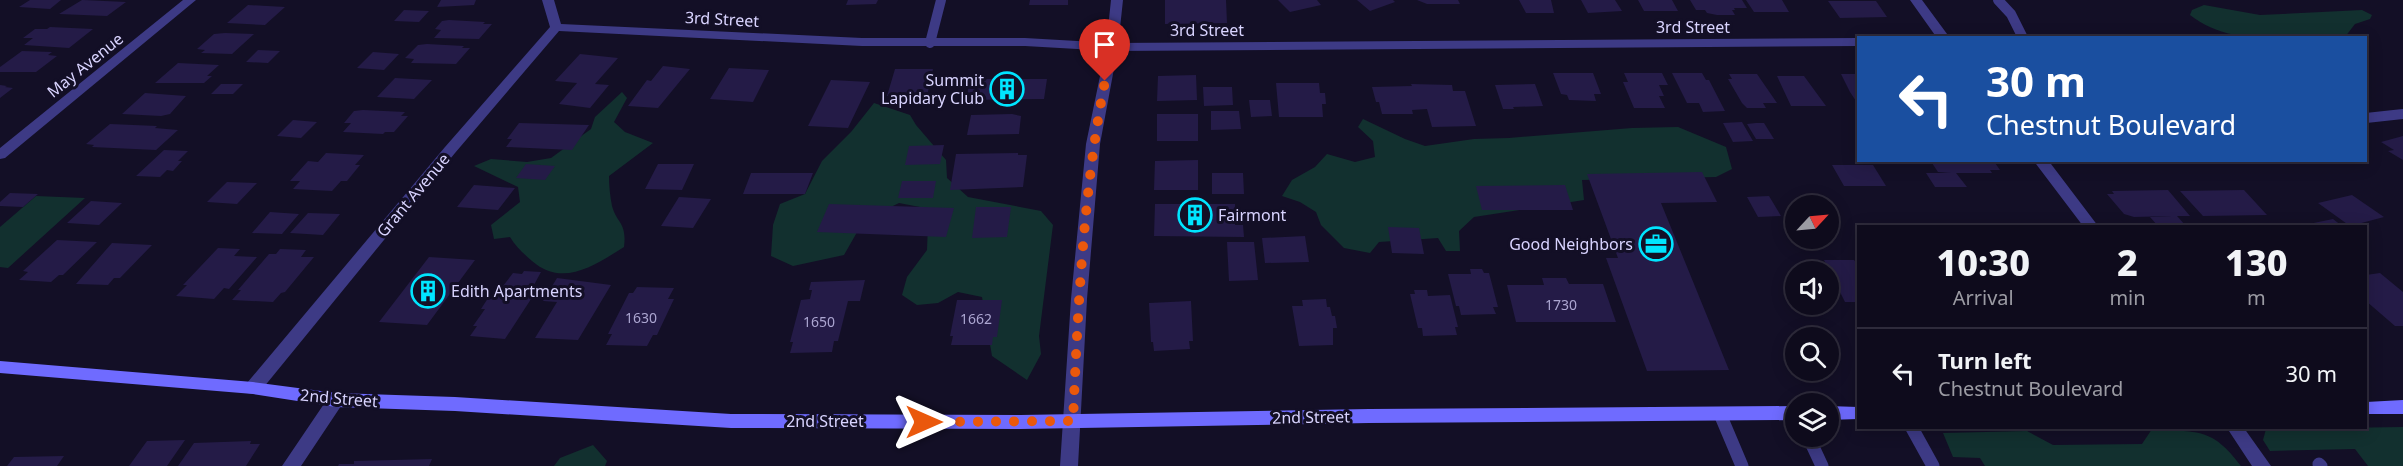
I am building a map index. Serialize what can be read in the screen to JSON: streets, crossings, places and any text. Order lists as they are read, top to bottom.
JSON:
{
  "streets": {
    "main road": ["2nd Street"],
    "street": ["3rd Street", "May Avenue", "Grant Avenue"]
  },
  "crossings": [
    ["3rd Street", "Grant Avenue"],
    ["Grant Avenue", "2nd Street"]
  ],
  "places": {
    "building": ["Summit Lapidary Club", "Fairmont", "Edith Apartments"],
    "office": ["Good Neighbors"]
  },
  "house_numbers": [
    "1730",
    "1630",
    "1662",
    "1650"
  ],
  "north": "top right",
  "page": {
    "turn": ["30 m", "Chestnut Boulevard"],
    "eta": [
      "10:30",
      "Arrival",
      "2",
      "min",
      "130",
      "m"
    ],
    "list": [
      {
        "name": "Turn left",
        "note": "Chestnut Boulevard",
        "value": "30 m"
      }
    ]
  }
}
